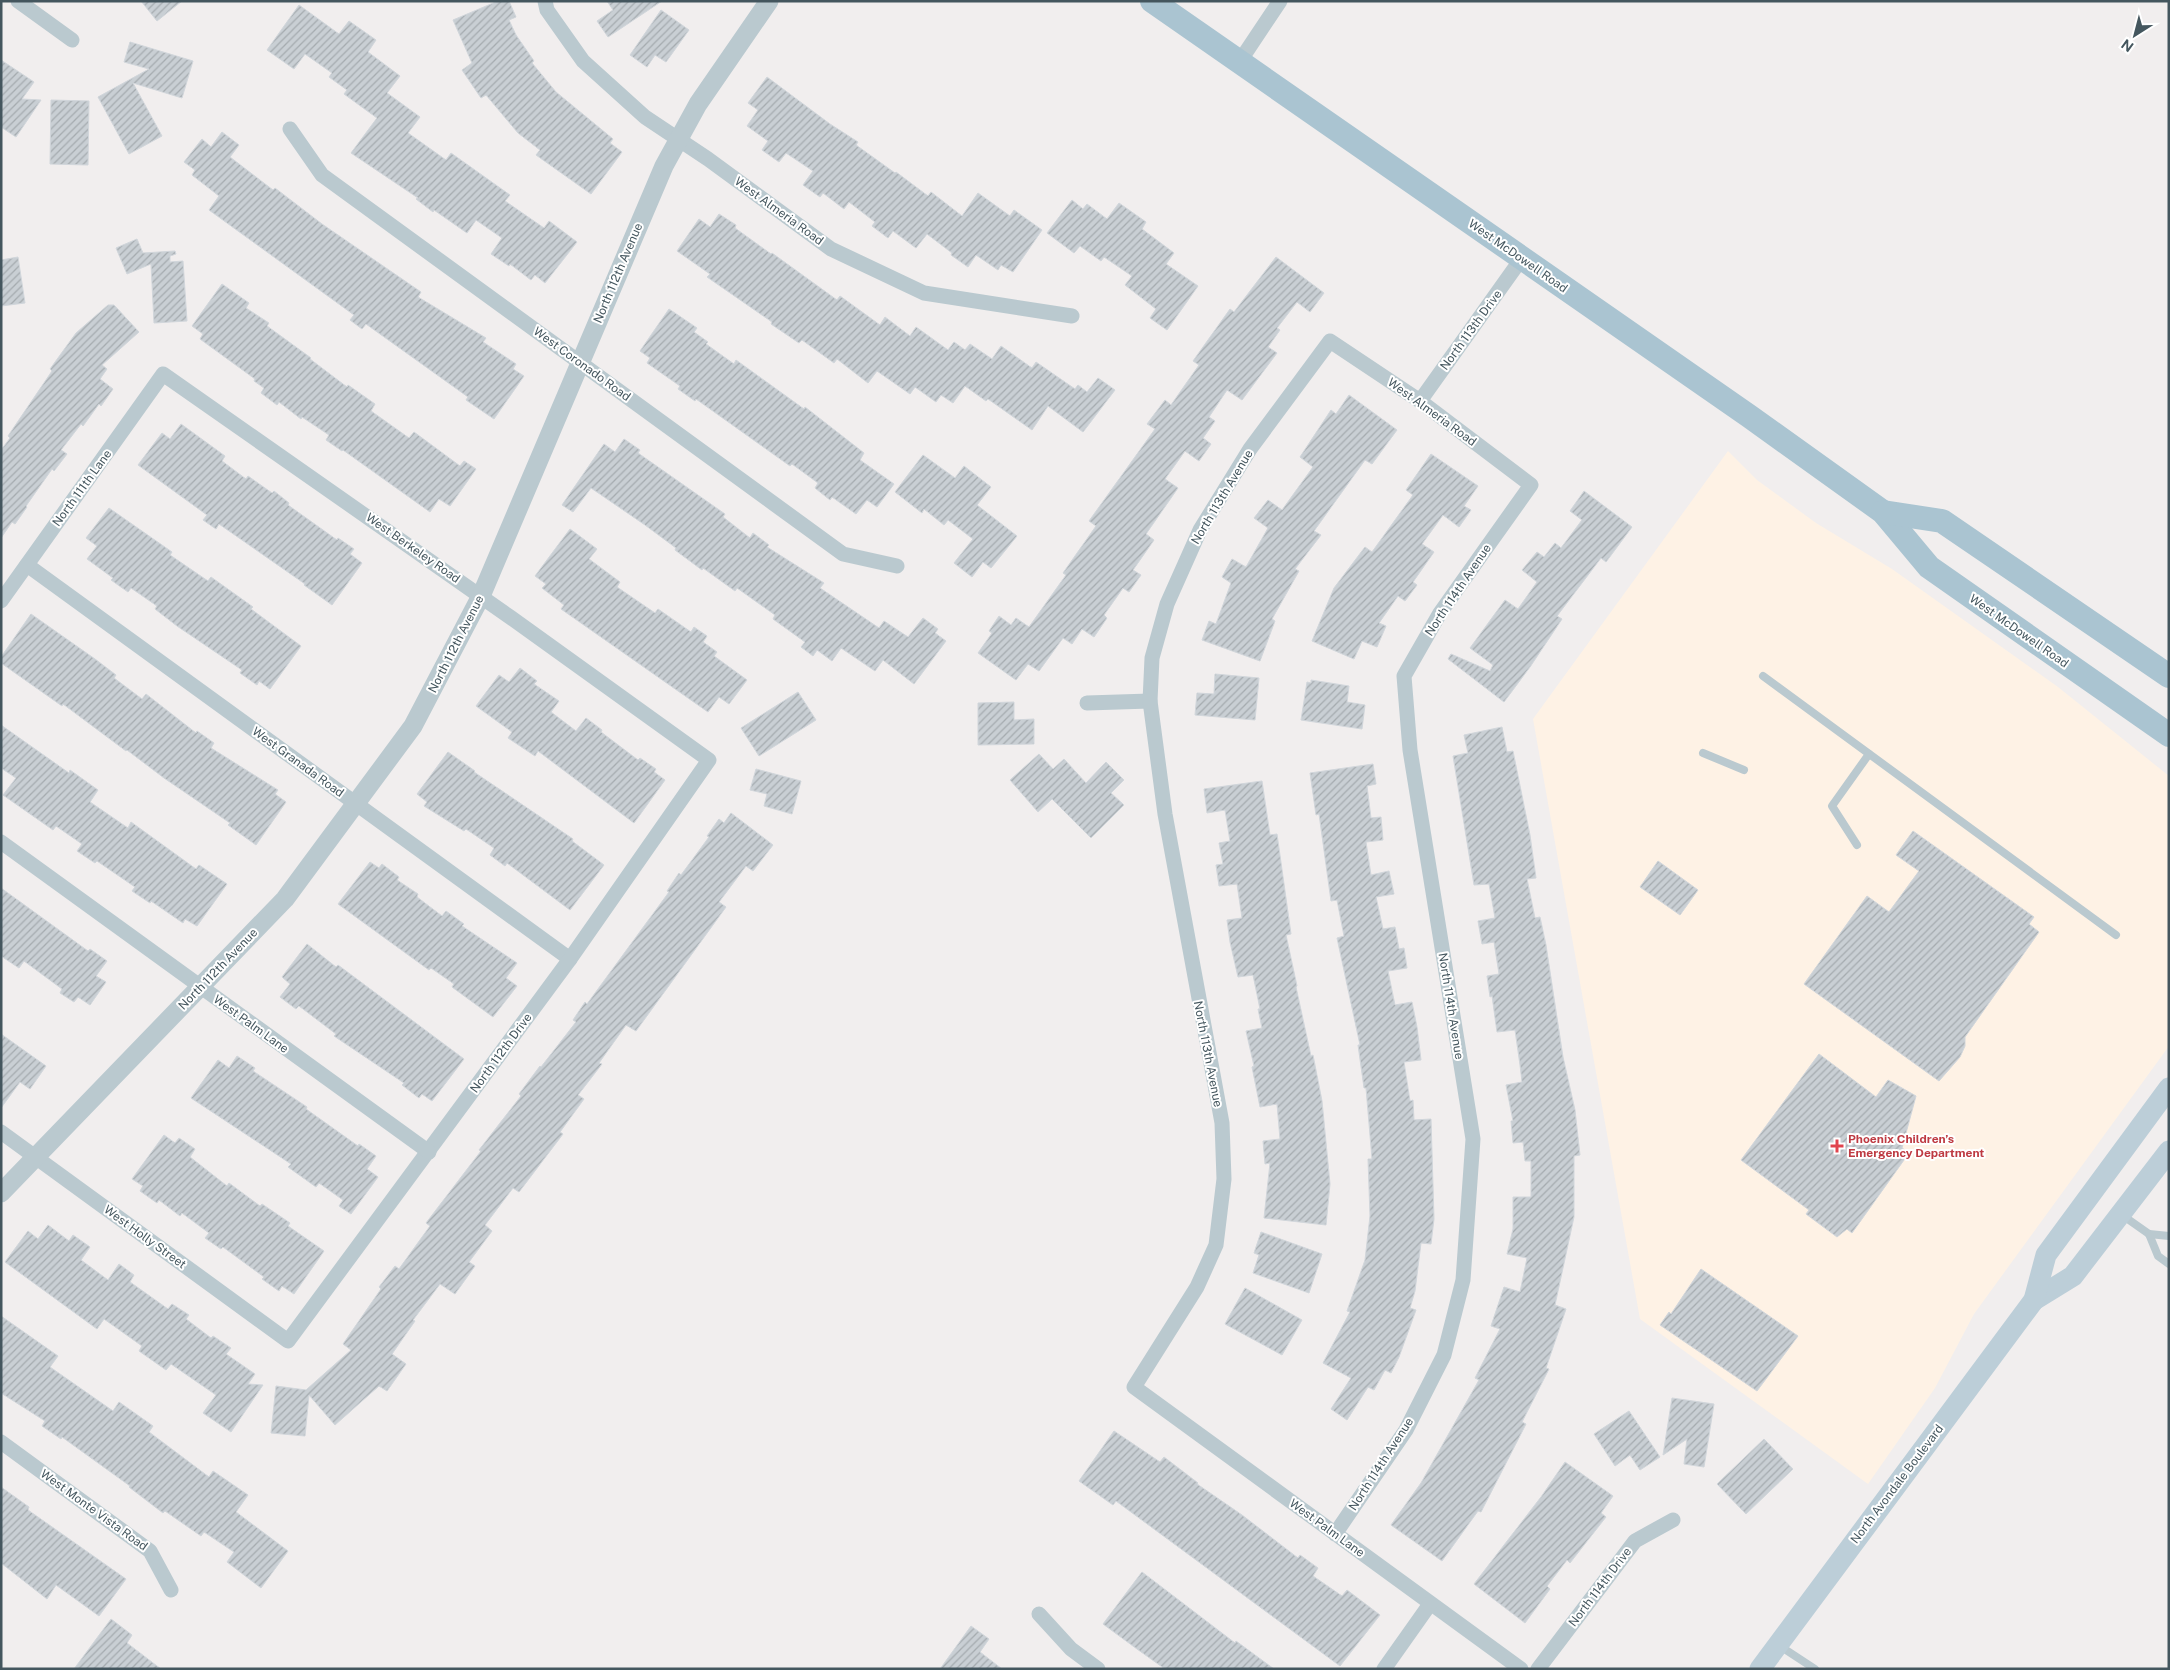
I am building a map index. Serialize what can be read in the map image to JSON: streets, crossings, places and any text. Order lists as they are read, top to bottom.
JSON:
{
  "streets": {
    "main road": ["West McDowell Road", "North Avondale Boulevard"],
    "street": [
      "West Almeria Road",
      "North 112th Avenue",
      "North 113th Drive",
      "West Coronado Road",
      "North 111th Lane",
      "North 113th Avenue",
      "West Berkeley Road",
      "North 114th Avenue",
      "West Granada Road",
      "West Palm Lane",
      "North 112th Drive",
      "West Holly Street",
      "West Monte Vista Road",
      "North 114th Drive"
    ]
  },
  "crossings": [
    ["West Almeria Road", "North 112th Avenue"],
    ["West Almeria Road", "North 113th Drive"],
    ["West Almeria Road", "North 113th Avenue"],
    ["West Almeria Road", "North 114th Avenue"],
    ["West McDowell Road", "North 113th Drive"],
    ["North 112th Avenue", "West Coronado Road"],
    ["North 112th Avenue", "West Berkeley Road"],
    ["North 112th Avenue", "West Granada Road"],
    ["North 112th Avenue", "West Palm Lane"],
    ["North 112th Avenue", "West Holly Street"],
    ["North 111th Lane", "West Berkeley Road"],
    ["North 111th Lane", "West Granada Road"],
    ["North 113th Avenue", "West Palm Lane"],
    ["West Berkeley Road", "North 112th Drive"],
    ["North 114th Avenue", "West Palm Lane"],
    ["West Granada Road", "North 112th Drive"],
    ["West Palm Lane", "North 112th Drive"],
    ["North 112th Drive", "West Holly Street"]
  ],
  "places": {
    "health": ["Phoenix Children’s Emergency Department"]
  },
  "north": "bottom left"
}
